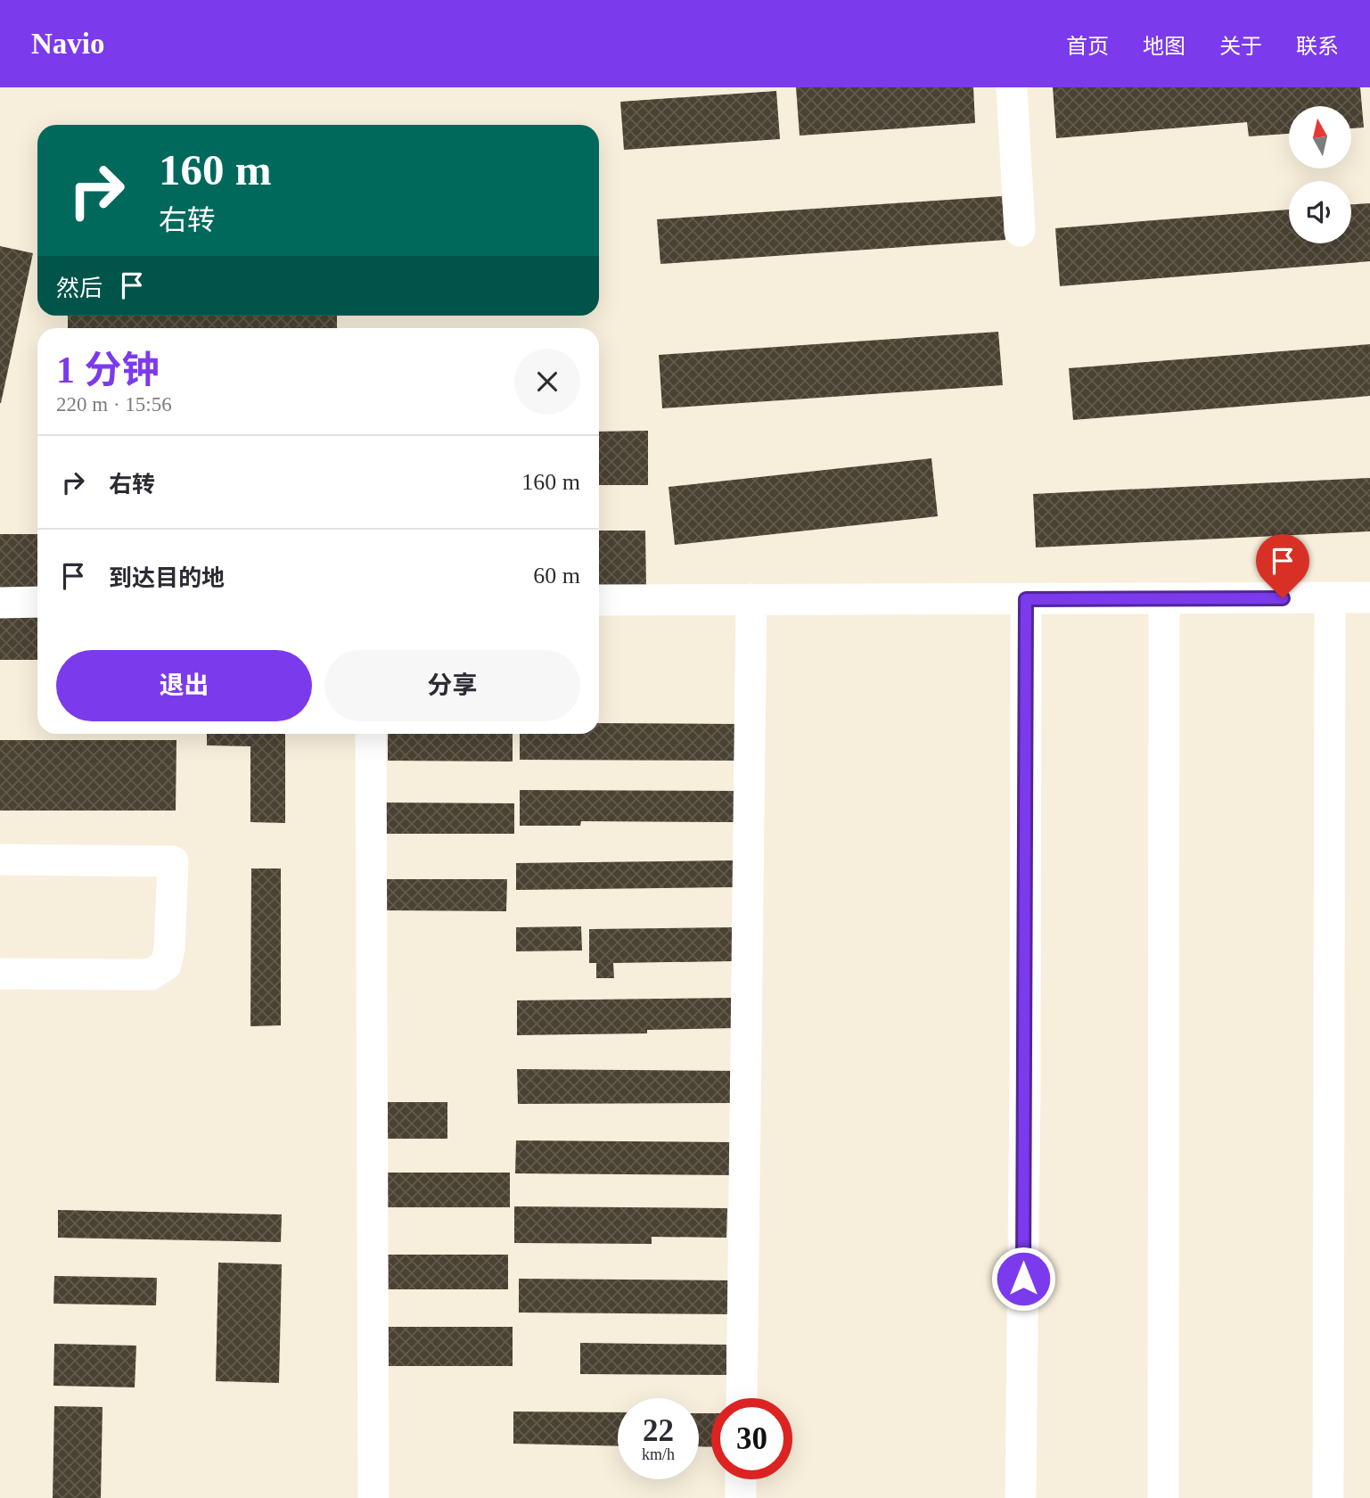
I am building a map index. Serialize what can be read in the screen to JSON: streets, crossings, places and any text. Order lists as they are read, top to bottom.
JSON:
{
  "north": "top",
  "page": {
    "header": "Navio",
    "nav": [
      "首页",
      "地图",
      "关于",
      "联系"
    ],
    "turn": ["160 m", "右转"],
    "then": "然后",
    "heading": ["1 分钟", "220 m · 15:56"],
    "list": [
      {
        "name": "右转",
        "value": "160 m"
      },
      {
        "name": "到达目的地",
        "value": "60 m"
      }
    ],
    "buttons": ["退出", "分享"],
    "speed": "22 km/h",
    "limit": "30"
  }
}
